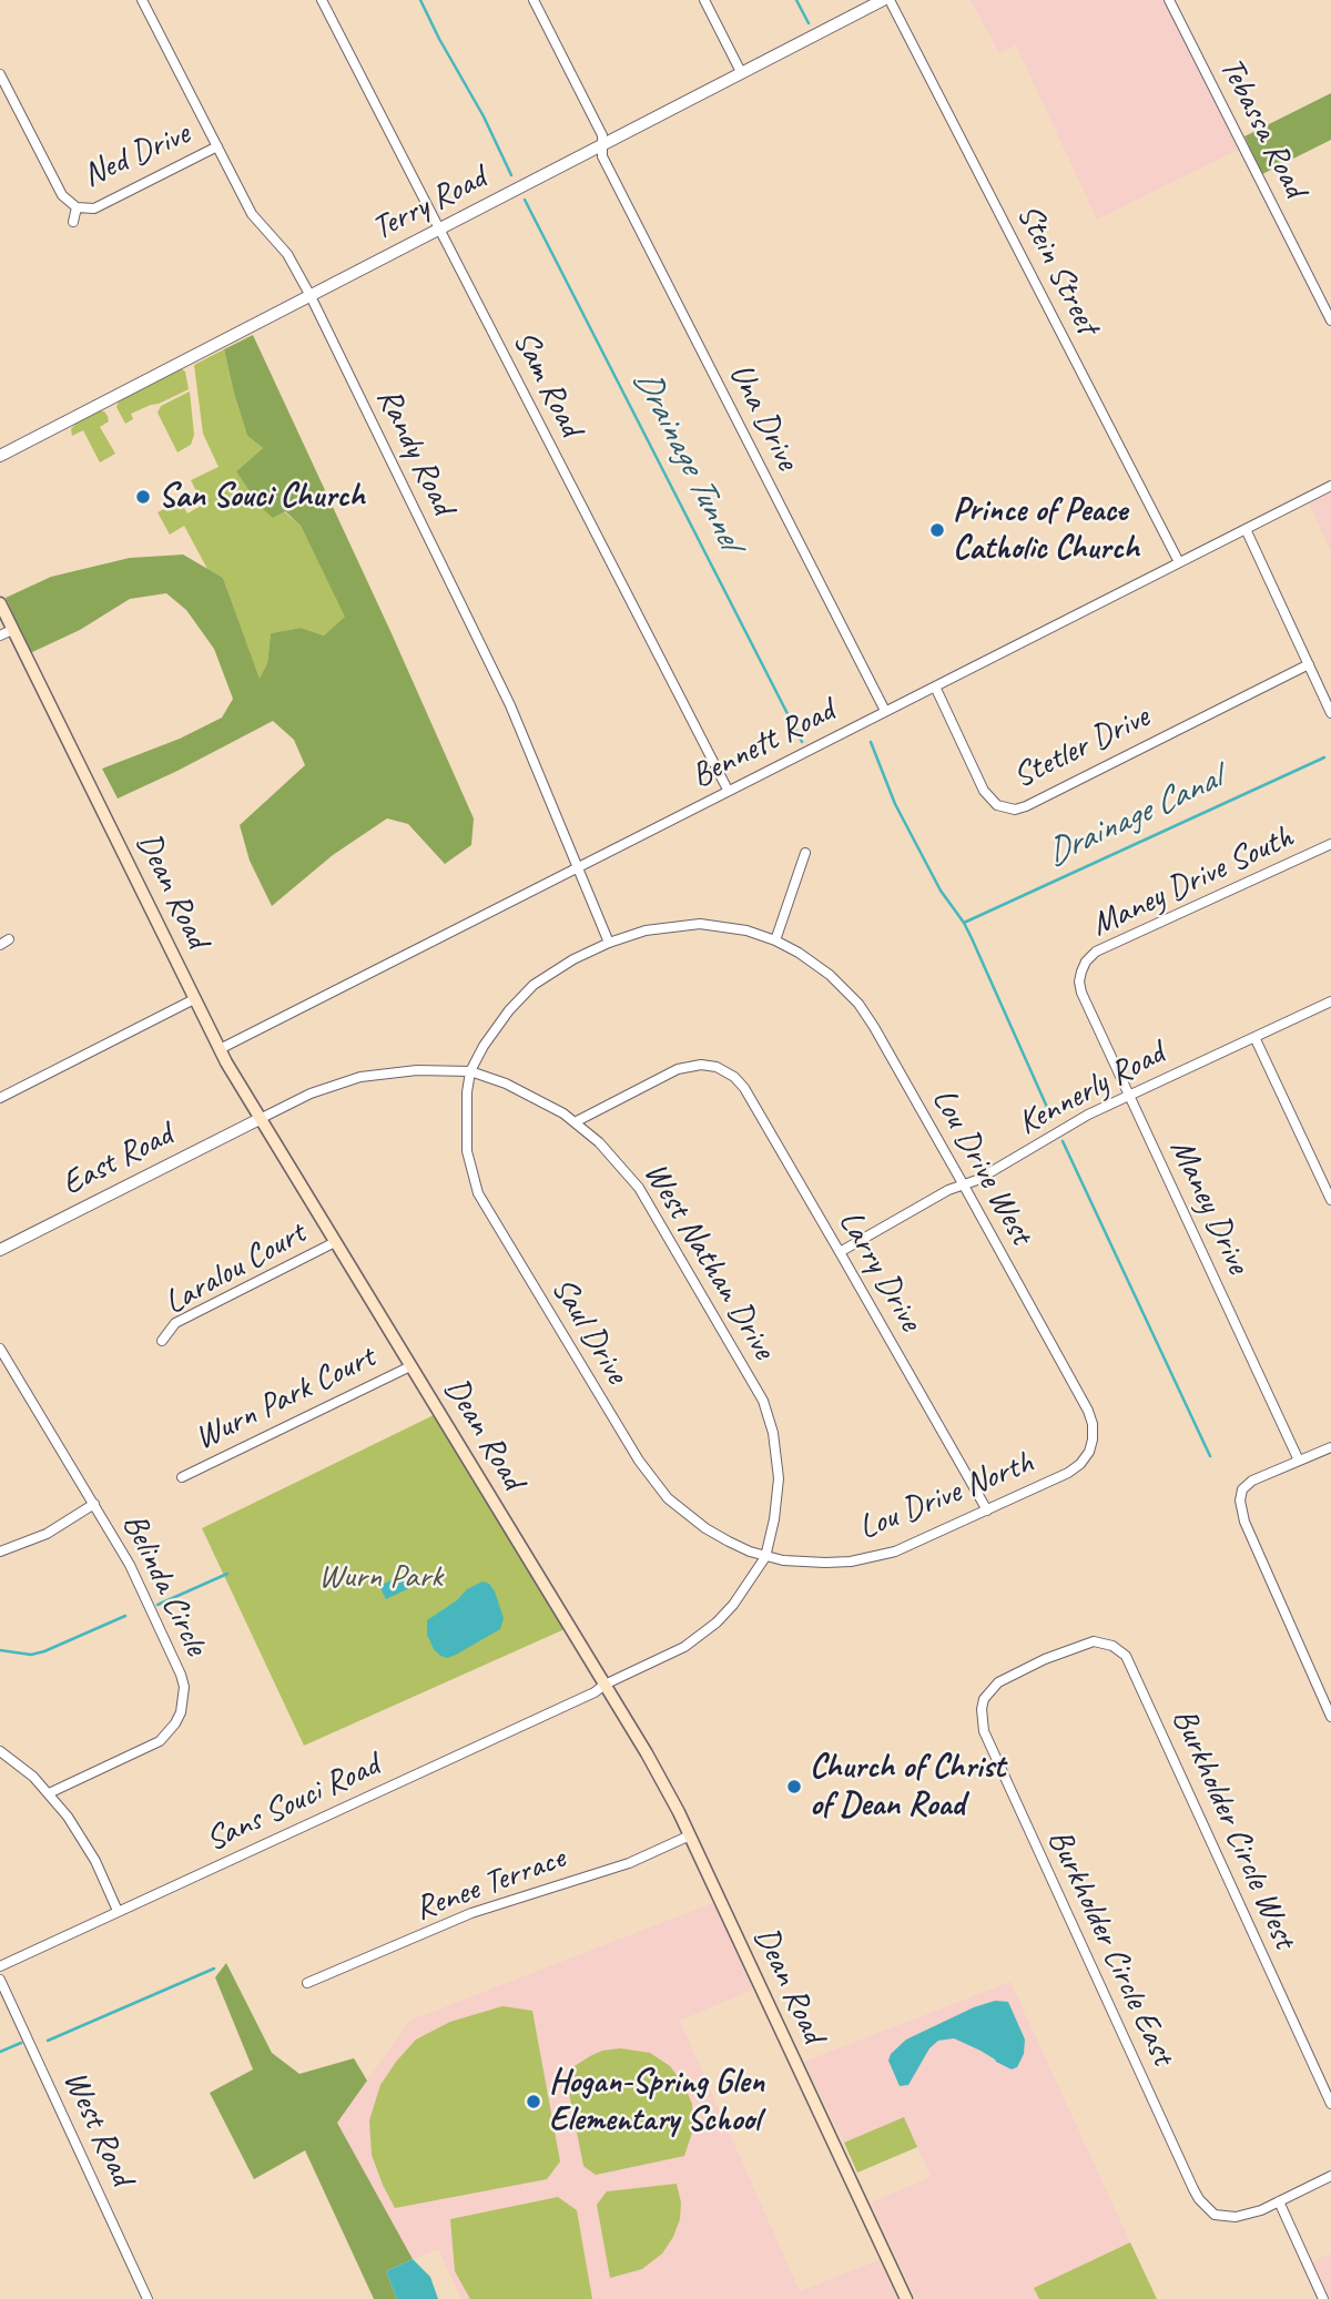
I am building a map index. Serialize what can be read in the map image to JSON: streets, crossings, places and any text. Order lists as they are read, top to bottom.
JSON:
{
  "streets": {
    "main road": ["Dean Road"],
    "street": [
      "Tebassa Road",
      "Ned Drive",
      "Terry Road",
      "Stein Street",
      "Sam Road",
      "Una Drive",
      "Randy Road",
      "Bennett Road",
      "Stetler Drive",
      "Maney Drive South",
      "Kennerly Road",
      "East Road",
      "Lou Drive West",
      "Maney Drive",
      "West Nathan Drive",
      "Laralou Court",
      "Larry Drive",
      "Saul Drive",
      "Wurn Park Court",
      "Lou Drive North",
      "Belinda Circle",
      "Sans Souci Road",
      "Burkholder Circle West",
      "Renee Terrace",
      "Burkholder Circle East",
      "West Road"
    ]
  },
  "crossings": [
    ["Ned Drive", "Randy Road"],
    ["Terry Road", "Sam Road"],
    ["Terry Road", "Una Drive"],
    ["Terry Road", "Randy Road"],
    ["Stein Street", "Bennett Road"],
    ["Sam Road", "Bennett Road"],
    ["Una Drive", "Bennett Road"],
    ["Randy Road", "Bennett Road"],
    ["Randy Road", "Lou Drive West"],
    ["Bennett Road", "Stetler Drive"],
    ["Bennett Road", "Dean Road"],
    ["Maney Drive South", "Maney Drive"],
    ["Dean Road", "East Road"],
    ["Dean Road", "West Nathan Drive"],
    ["Dean Road", "Laralou Court"],
    ["Dean Road", "Wurn Park Court"],
    ["Dean Road", "Sans Souci Road"],
    ["Dean Road", "Renee Terrace"],
    ["Kennerly Road", "Lou Drive West"],
    ["Kennerly Road", "Maney Drive"],
    ["Kennerly Road", "Larry Drive"],
    ["East Road", "West Nathan Drive"],
    ["Lou Drive West", "West Nathan Drive"],
    ["Lou Drive West", "Saul Drive"],
    ["Lou Drive West", "Lou Drive North"],
    ["West Nathan Drive", "Larry Drive"],
    ["West Nathan Drive", "Saul Drive"],
    ["West Nathan Drive", "Lou Drive North"],
    ["West Nathan Drive", "Sans Souci Road"],
    ["Larry Drive", "Lou Drive North"],
    ["Saul Drive", "Lou Drive North"],
    ["Saul Drive", "Sans Souci Road"],
    ["Lou Drive North", "Sans Souci Road"],
    ["Burkholder Circle West", "Burkholder Circle East"]
  ],
  "water": ["Drainage Tunnel", "Drainage Canal"],
  "parks": ["Wurn Park"],
  "places": [
    "San Souci Church",
    "Prince of Peace Catholic Church",
    "Church of Christ of Dean Road",
    "Hogan-Spring Glen Elementary School"
  ]
}
